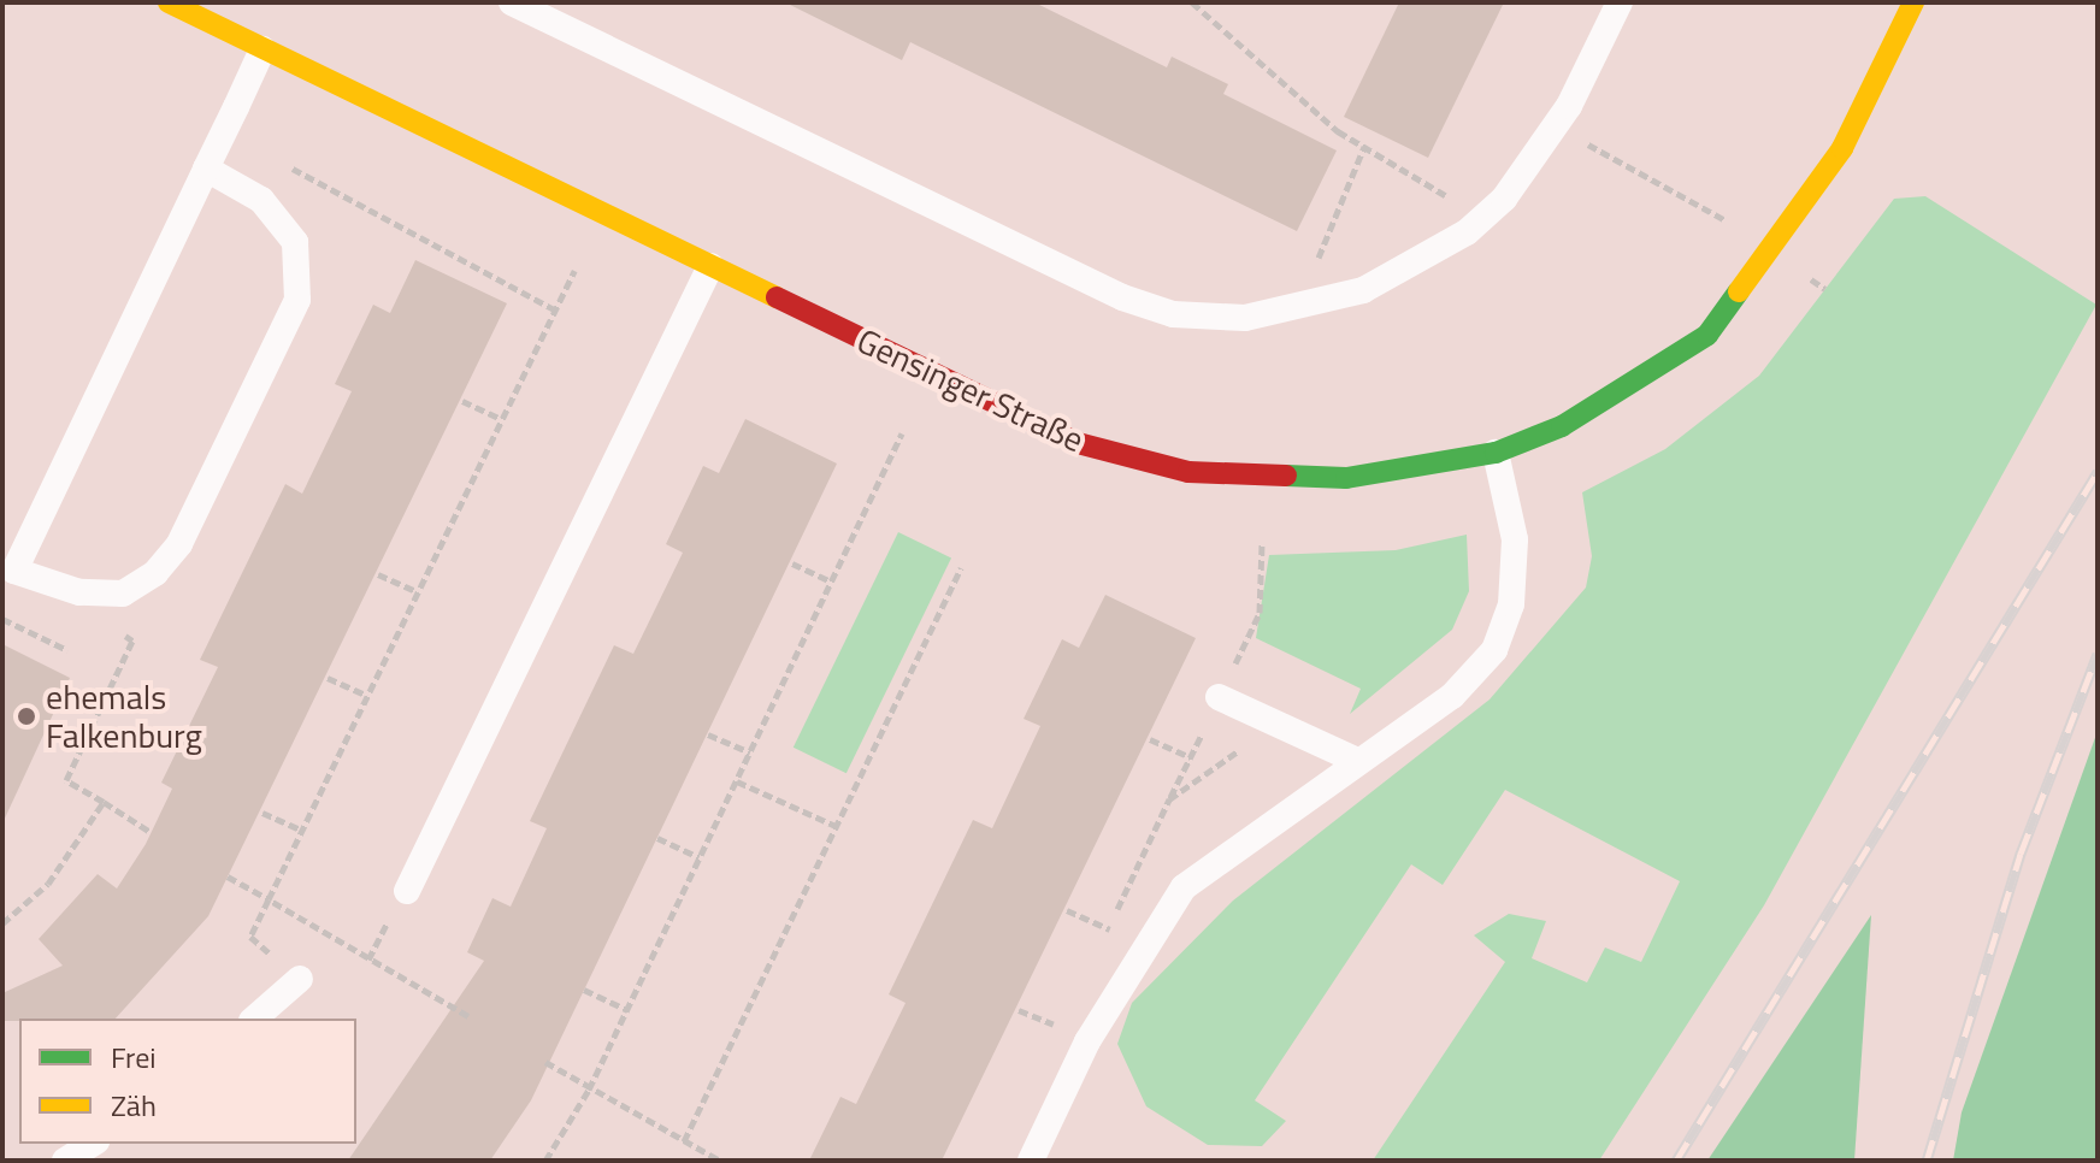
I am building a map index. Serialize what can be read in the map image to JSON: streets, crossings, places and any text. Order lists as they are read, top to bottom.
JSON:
{
  "streets": {
    "street": ["Gensinger Straße"]
  },
  "places": ["ehemals Falkenburg"],
  "legend": ["Frei", "Zäh"]
}
